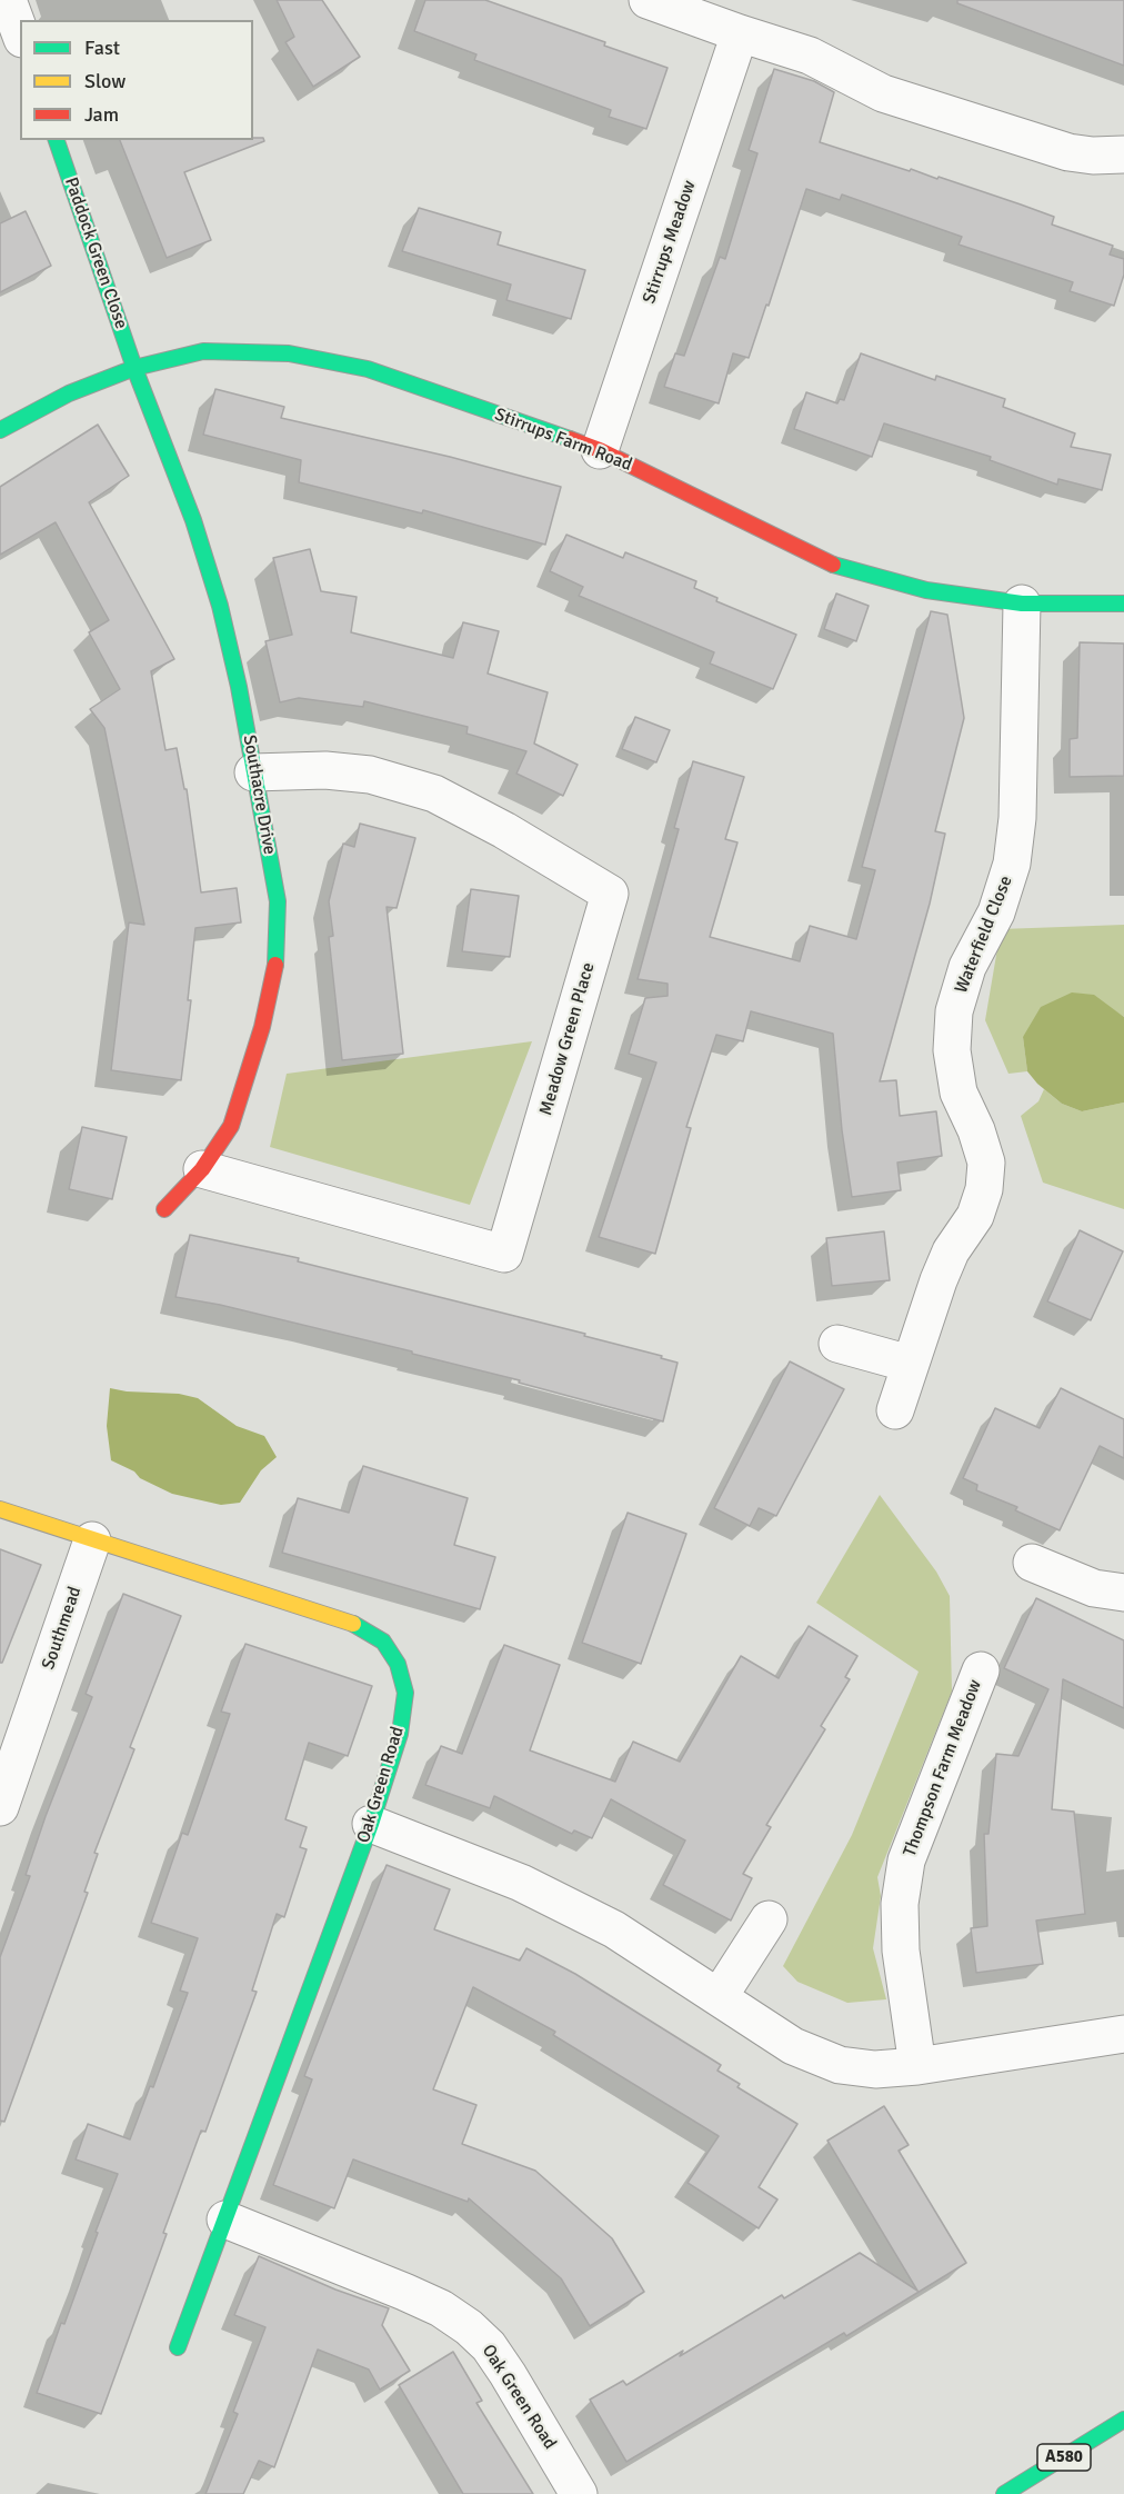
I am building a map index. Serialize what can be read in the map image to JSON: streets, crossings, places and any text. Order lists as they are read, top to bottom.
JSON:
{
  "streets": {
    "main road": [
      "Paddock Green Close",
      "Stirrups Farm Road",
      "Southacre Drive",
      "Oak Green Road",
      "A580"
    ],
    "street": [
      "Stirrups Meadow",
      "Waterfield Close",
      "Meadow Green Place",
      "Southmead",
      "Thompson Farm Meadow"
    ]
  },
  "crossings": [
    ["Stirrups Meadow", "Stirrups Farm Road"],
    ["Paddock Green Close", "Stirrups Farm Road"],
    ["Paddock Green Close", "Southacre Drive"],
    ["Stirrups Farm Road", "Southacre Drive"],
    ["Stirrups Farm Road", "Waterfield Close"],
    ["Southacre Drive", "Meadow Green Place"],
    ["Southmead", "Oak Green Road"]
  ],
  "legend": ["Fast", "Slow", "Jam"]
}
